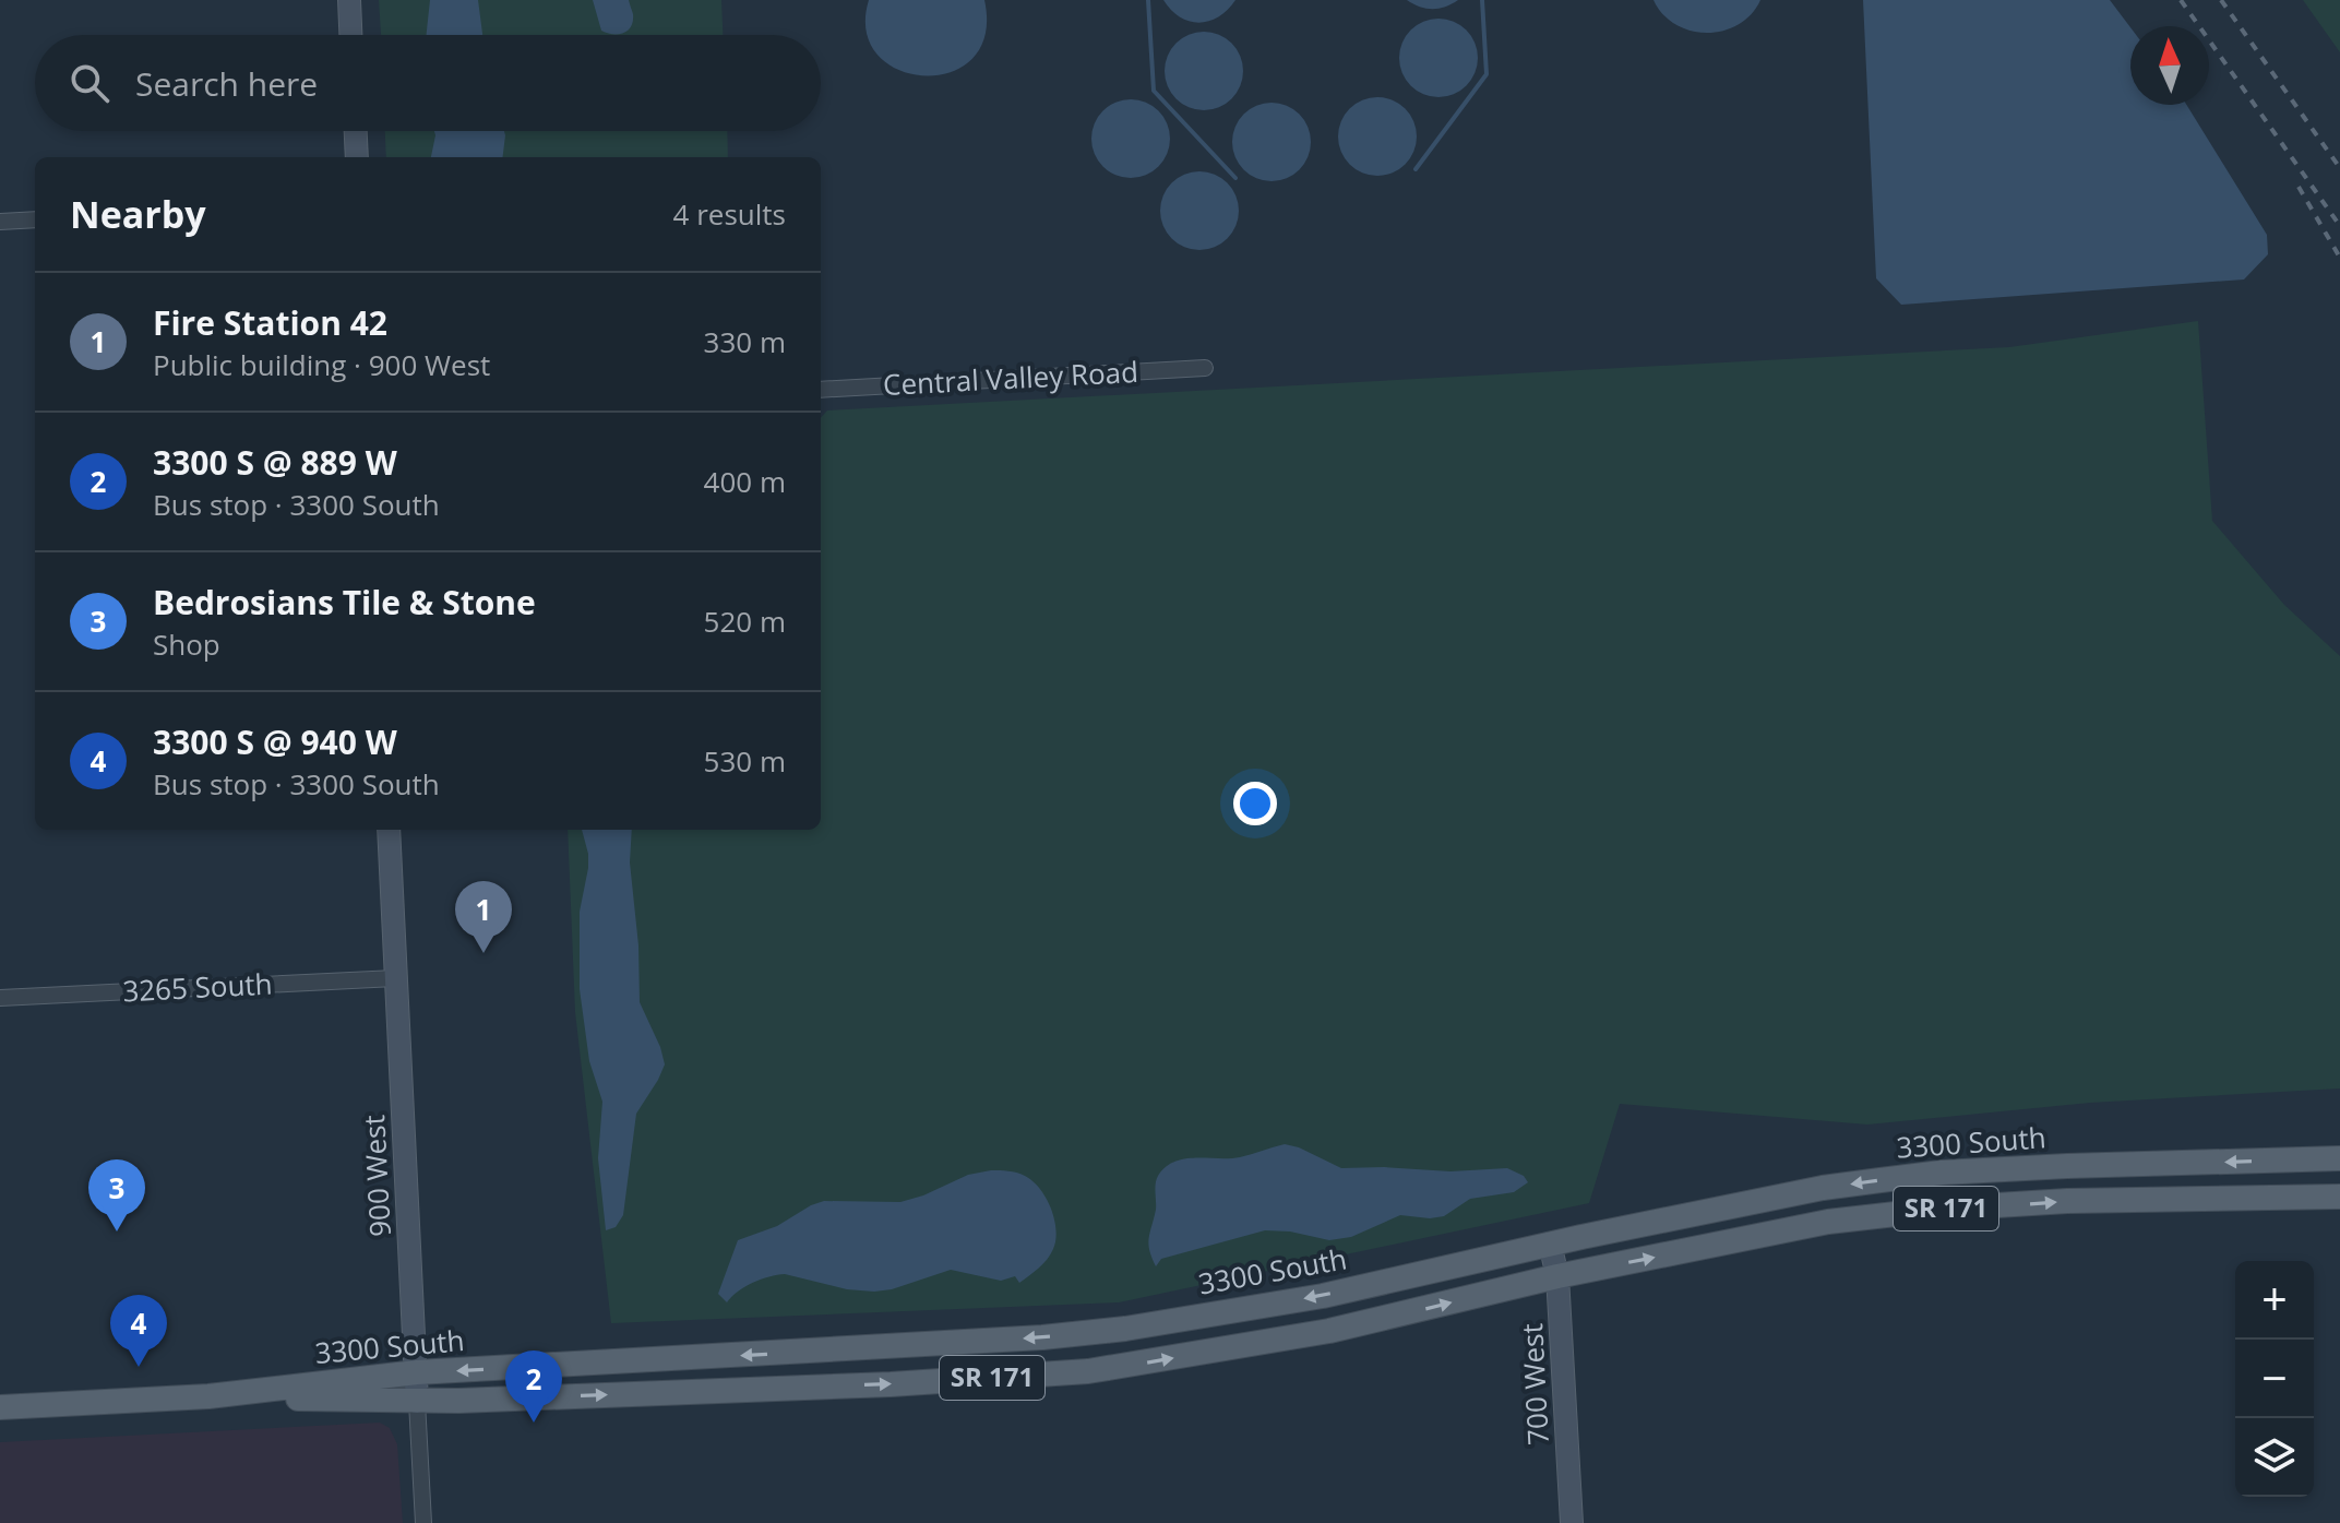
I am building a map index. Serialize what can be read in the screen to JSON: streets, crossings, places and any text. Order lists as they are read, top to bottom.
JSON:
{
  "streets": {
    "main road": [
      "3300 South",
      "900 West",
      "SR 171",
      "700 West"
    ],
    "street": ["Central Valley Road", "3265 South"]
  },
  "crossings": [
    ["3265 South", "900 West"],
    ["3300 South", "900 West"],
    ["3300 South", "700 West"]
  ],
  "north": "top",
  "page": {
    "search": "Search here",
    "heading": ["Nearby", "4 results"],
    "list": [
      {
        "mark": "1",
        "name": "Fire Station 42",
        "note": "Public building · 900 West",
        "value": "330 m"
      },
      {
        "mark": "2",
        "name": "3300 S @ 889 W",
        "note": "Bus stop · 3300 South",
        "value": "400 m"
      },
      {
        "mark": "3",
        "name": "Bedrosians Tile & Stone",
        "note": "Shop",
        "value": "520 m"
      },
      {
        "mark": "4",
        "name": "3300 S @ 940 W",
        "note": "Bus stop · 3300 South",
        "value": "530 m"
      }
    ],
    "pins": [
      "1",
      "3",
      "4",
      "2"
    ],
    "map_buttons": ["+", "−"]
  }
}
